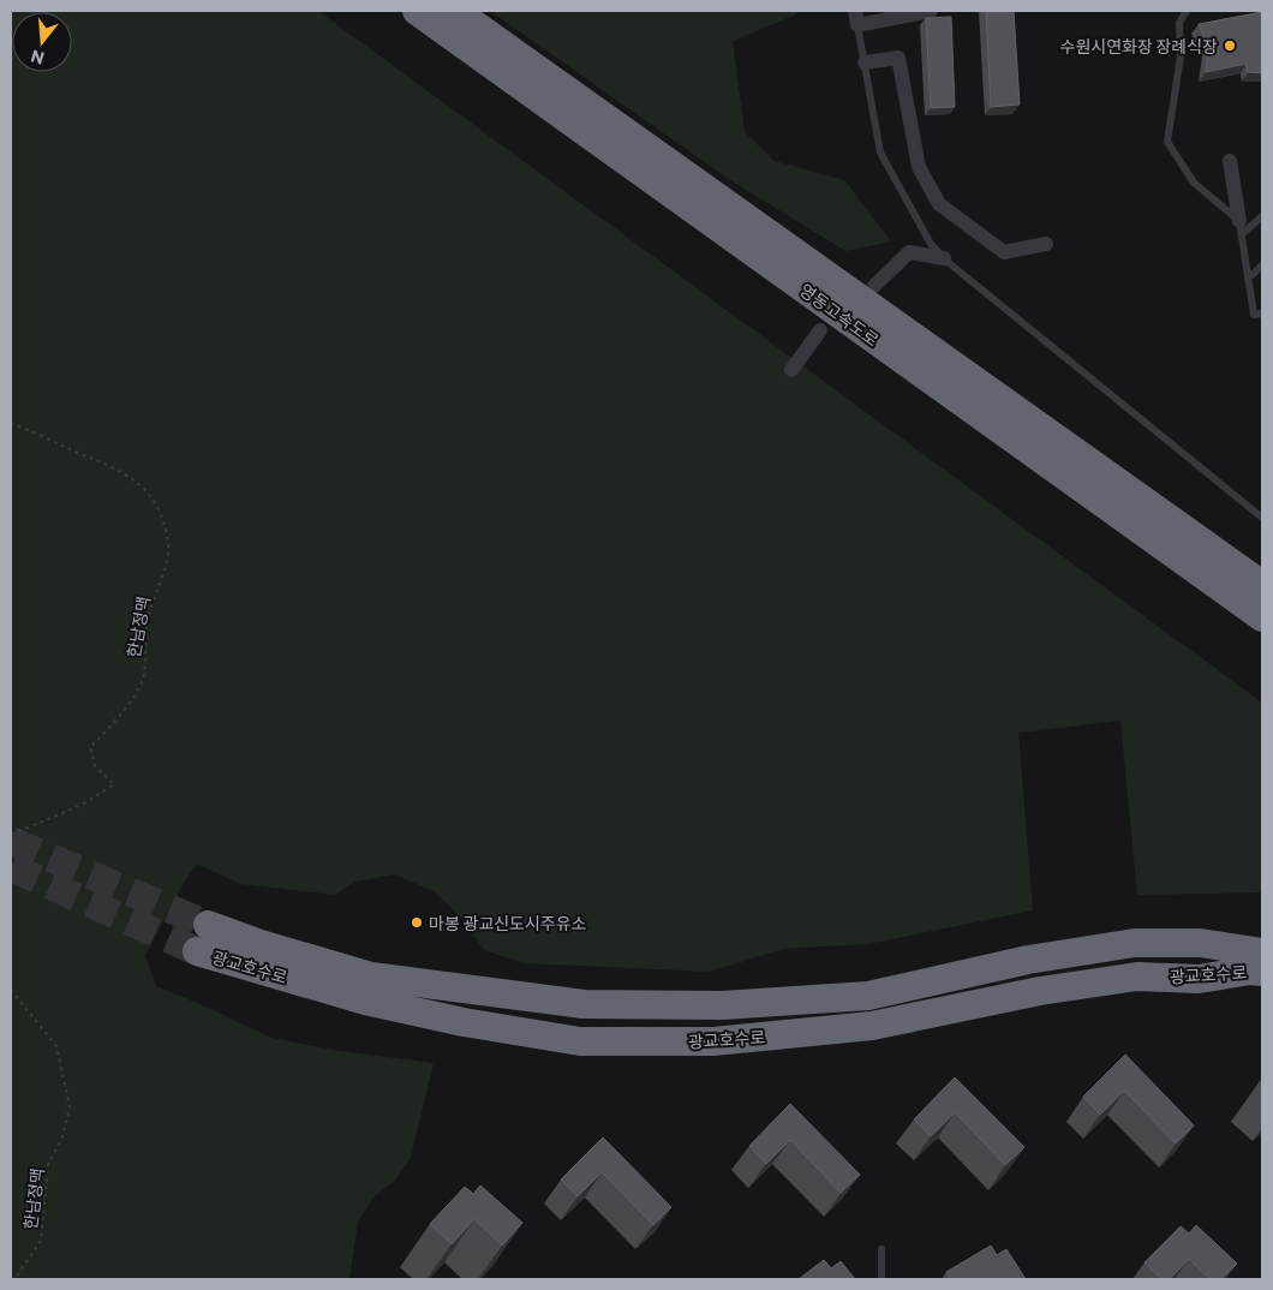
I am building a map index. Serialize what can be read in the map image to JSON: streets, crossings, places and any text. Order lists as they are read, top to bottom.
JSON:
{
  "streets": {
    "highway": ["영동고속도로", "광교호수로"],
    "path": ["한남정맥"]
  },
  "places": ["수원시연화장 장례식장", "마봉 광교신도시주유소"],
  "north": "bottom"
}
